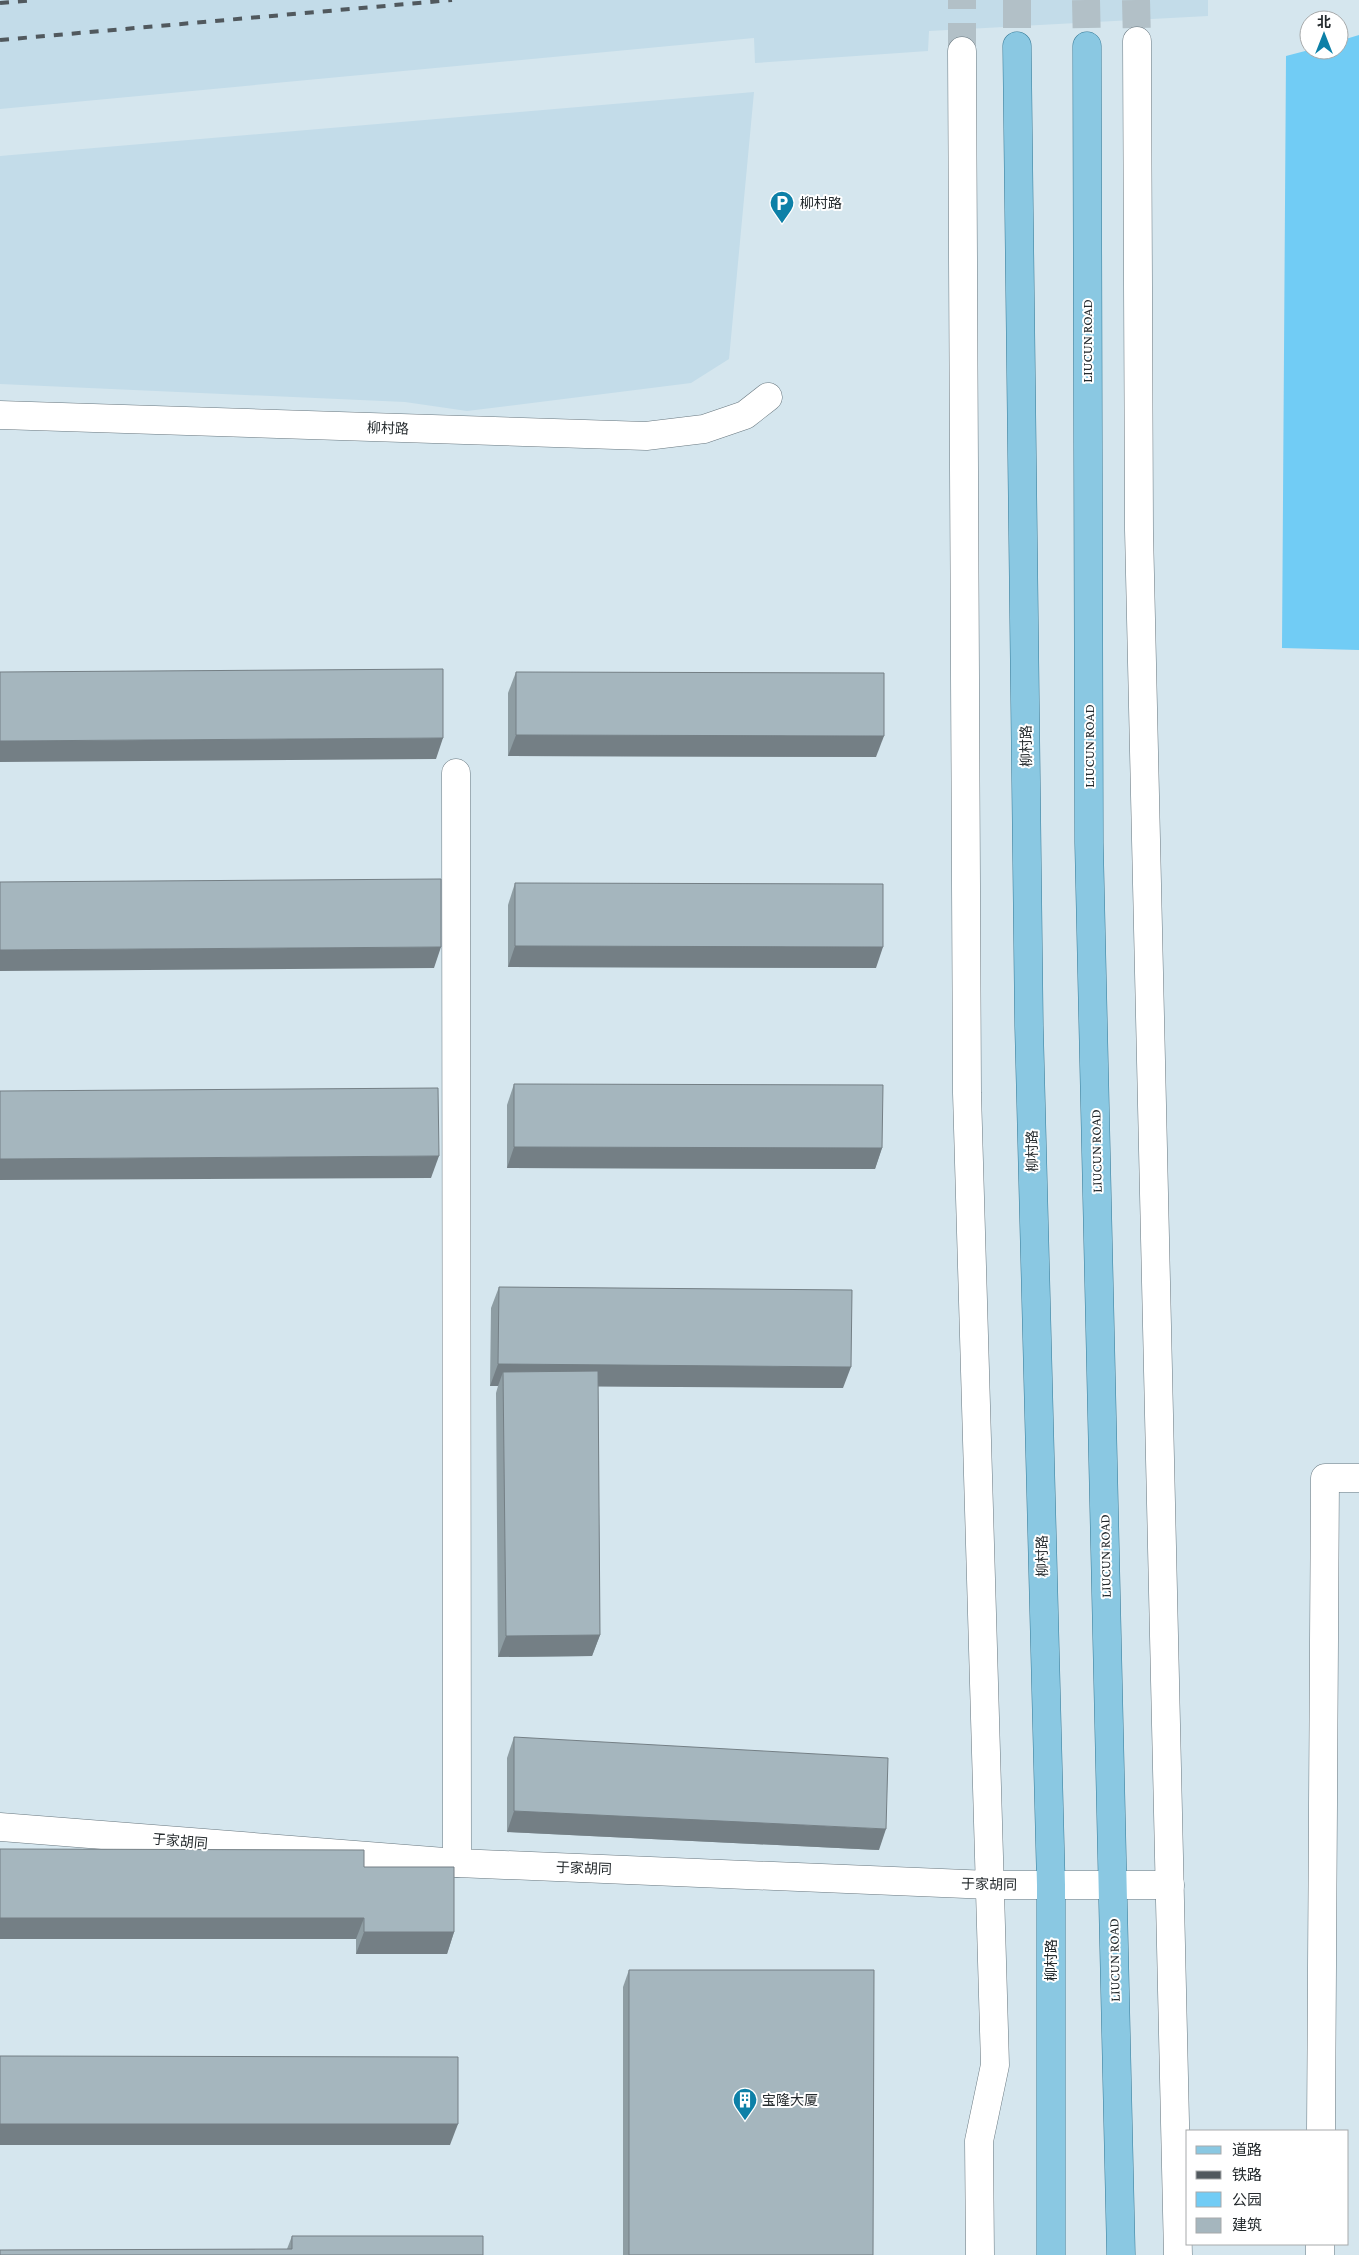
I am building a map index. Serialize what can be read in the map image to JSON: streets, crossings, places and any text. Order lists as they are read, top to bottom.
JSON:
{
  "streets": {
    "main road": ["LIUCUN ROAD", "柳村路"],
    "street": ["于家胡同"]
  },
  "crossings": [
    ["LIUCUN ROAD", "于家胡同"],
    ["柳村路", "于家胡同"]
  ],
  "places": {
    "parking": ["柳村路"],
    "building": ["宝隆大厦"]
  },
  "legend": [
    "道路",
    "铁路",
    "公园",
    "建筑"
  ],
  "north": "top"
}
